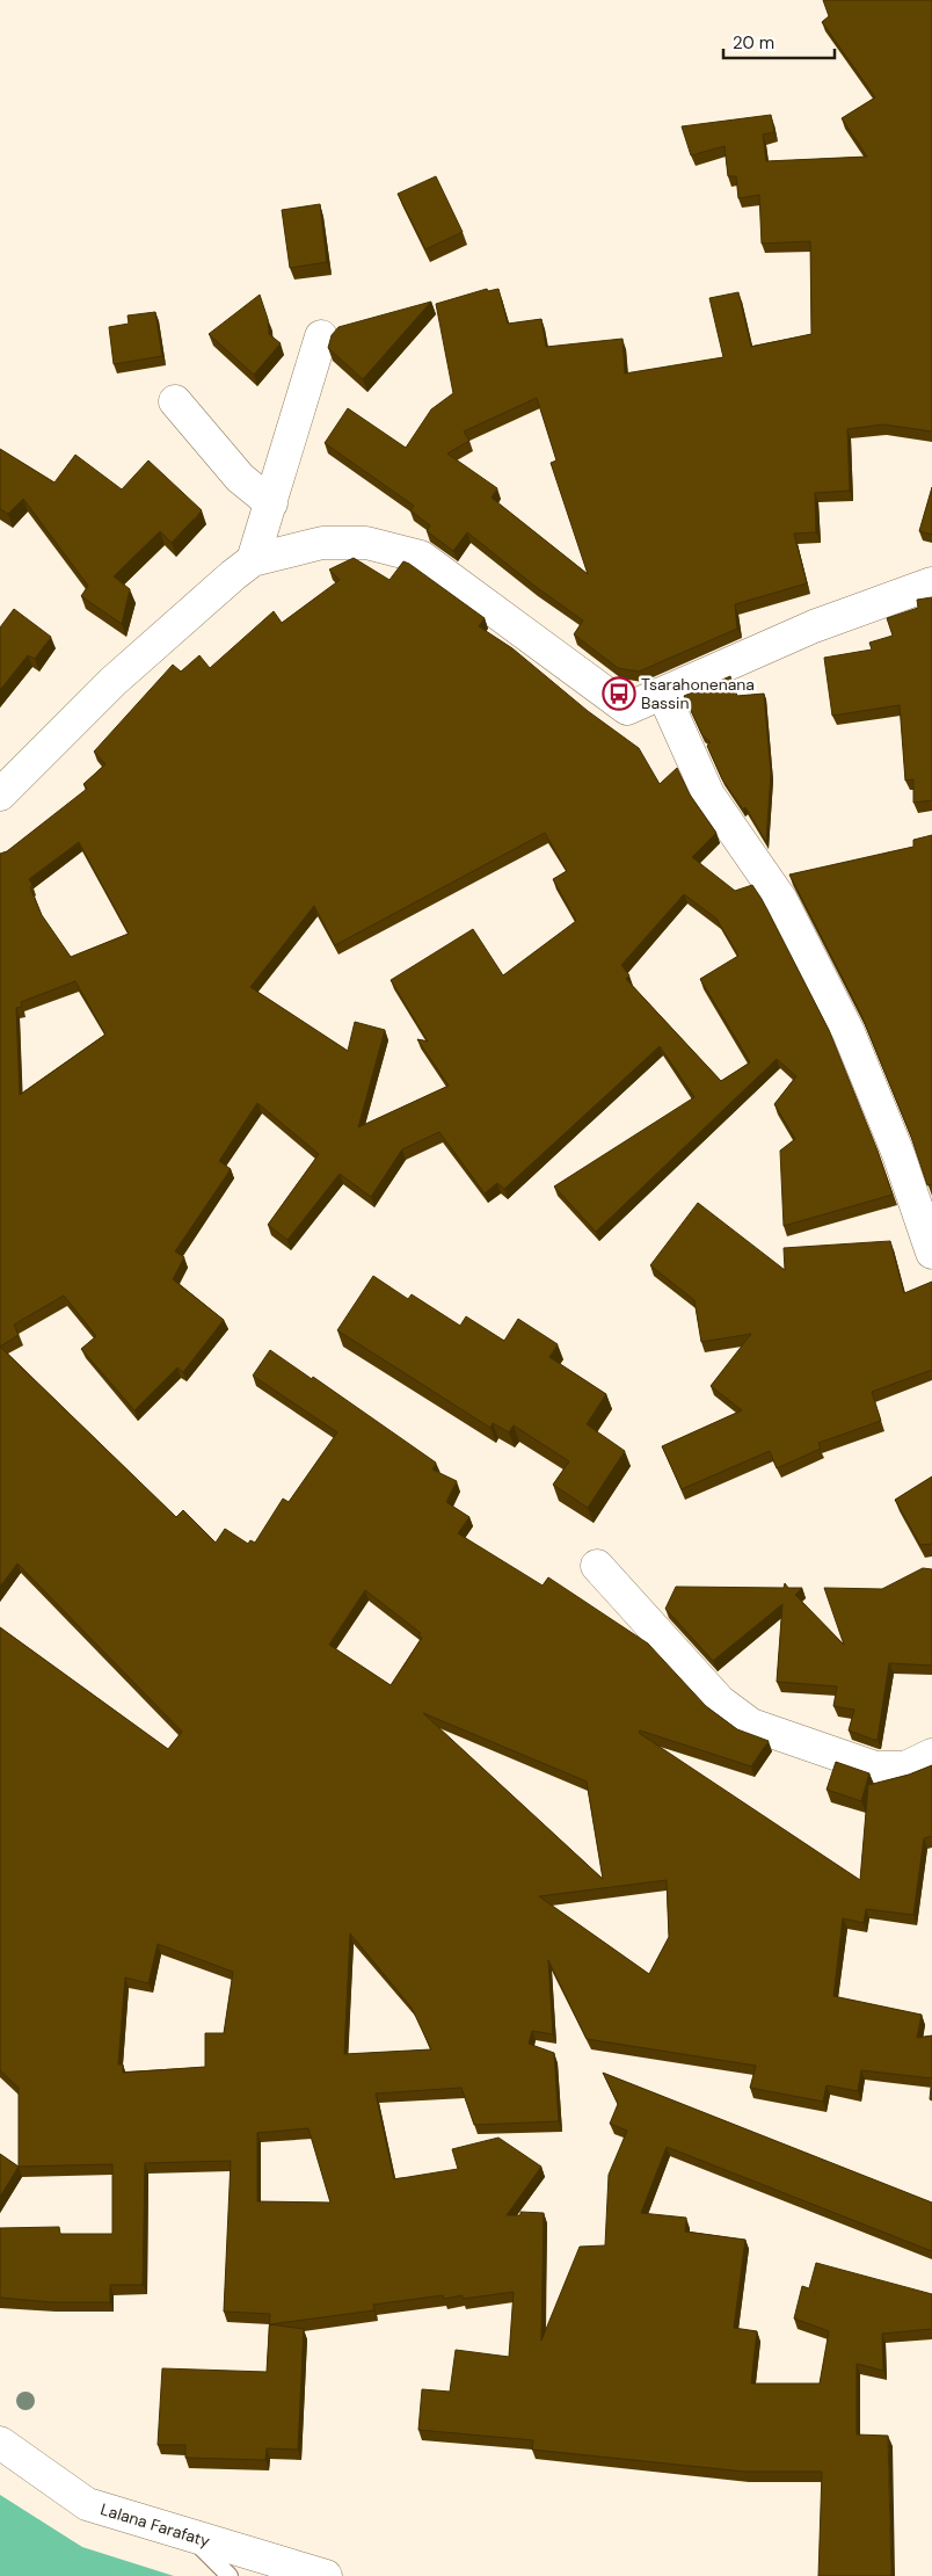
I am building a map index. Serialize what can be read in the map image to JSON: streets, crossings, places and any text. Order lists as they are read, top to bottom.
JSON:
{
  "streets": {
    "street": ["Lalana Farafaty"]
  },
  "places": {
    "bus stop": ["Tsarahonenana Bassin"]
  },
  "scale_bar": "20 m"
}
